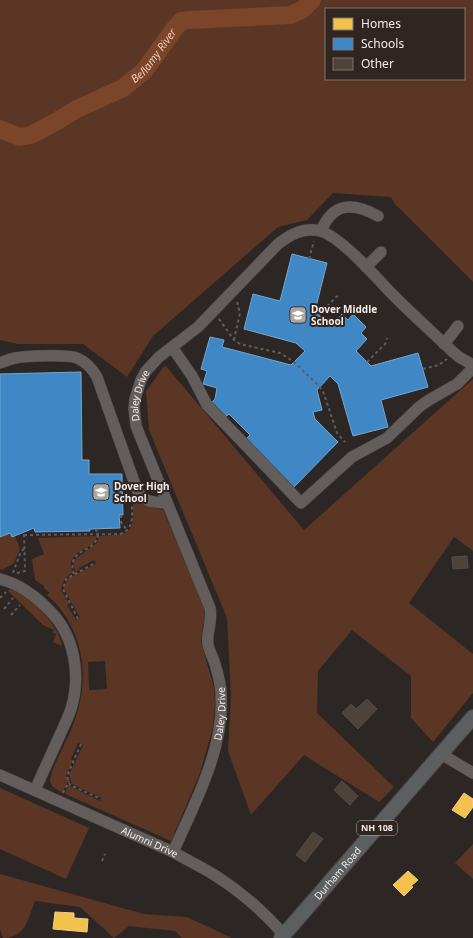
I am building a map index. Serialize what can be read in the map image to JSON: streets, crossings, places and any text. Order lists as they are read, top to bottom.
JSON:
{
  "streets": {
    "main road": ["NH 108", "Durham Road"],
    "street": ["Daley Drive", "Alumni Drive"]
  },
  "crossings": [
    ["Daley Drive", "Alumni Drive"],
    ["Alumni Drive", "Durham Road"]
  ],
  "water": ["Bellamy River"],
  "places": {
    "school or university": ["Dover Middle School", "Dover High School"]
  },
  "legend": ["Homes", "Schools", "Other"]
}
